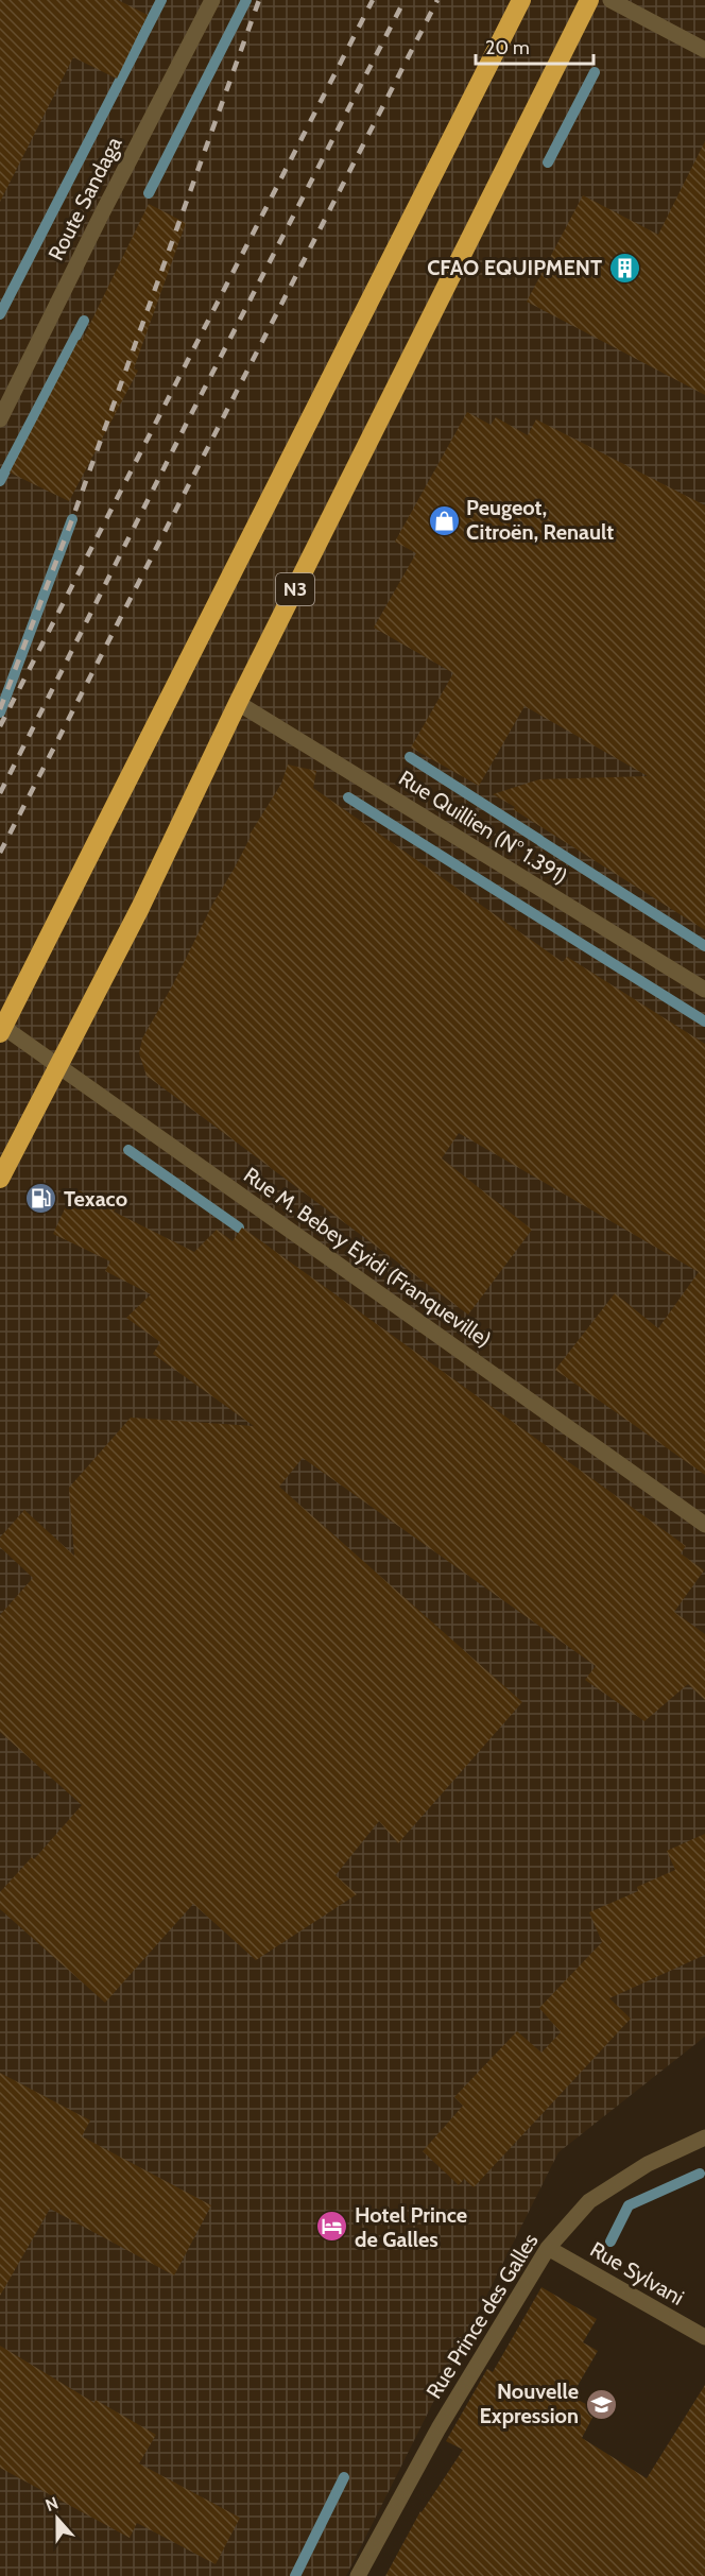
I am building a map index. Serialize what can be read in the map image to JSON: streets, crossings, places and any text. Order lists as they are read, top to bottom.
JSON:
{
  "streets": {
    "highway": ["N3"],
    "street": [
      "Route Sandaga",
      "Rue Quillien (N° 1.391)",
      "Rue M. Bebey Eyidi (Franqueville)",
      "Rue Sylvani",
      "Rue Prince des Galles"
    ]
  },
  "crossings": [
    ["N3", "Rue Quillien (N° 1.391)"],
    ["N3", "Rue M. Bebey Eyidi (Franqueville)"],
    ["Rue Sylvani", "Rue Prince des Galles"]
  ],
  "places": {
    "building": ["CFAO EQUIPMENT"],
    "shop": ["Peugeot, Citroën, Renault"],
    "fuel station": ["Texaco"],
    "hotel": ["Hotel Prince de Galles"],
    "school or university": ["Nouvelle Expression"]
  },
  "scale_bar": "20 m",
  "north": "top"
}
